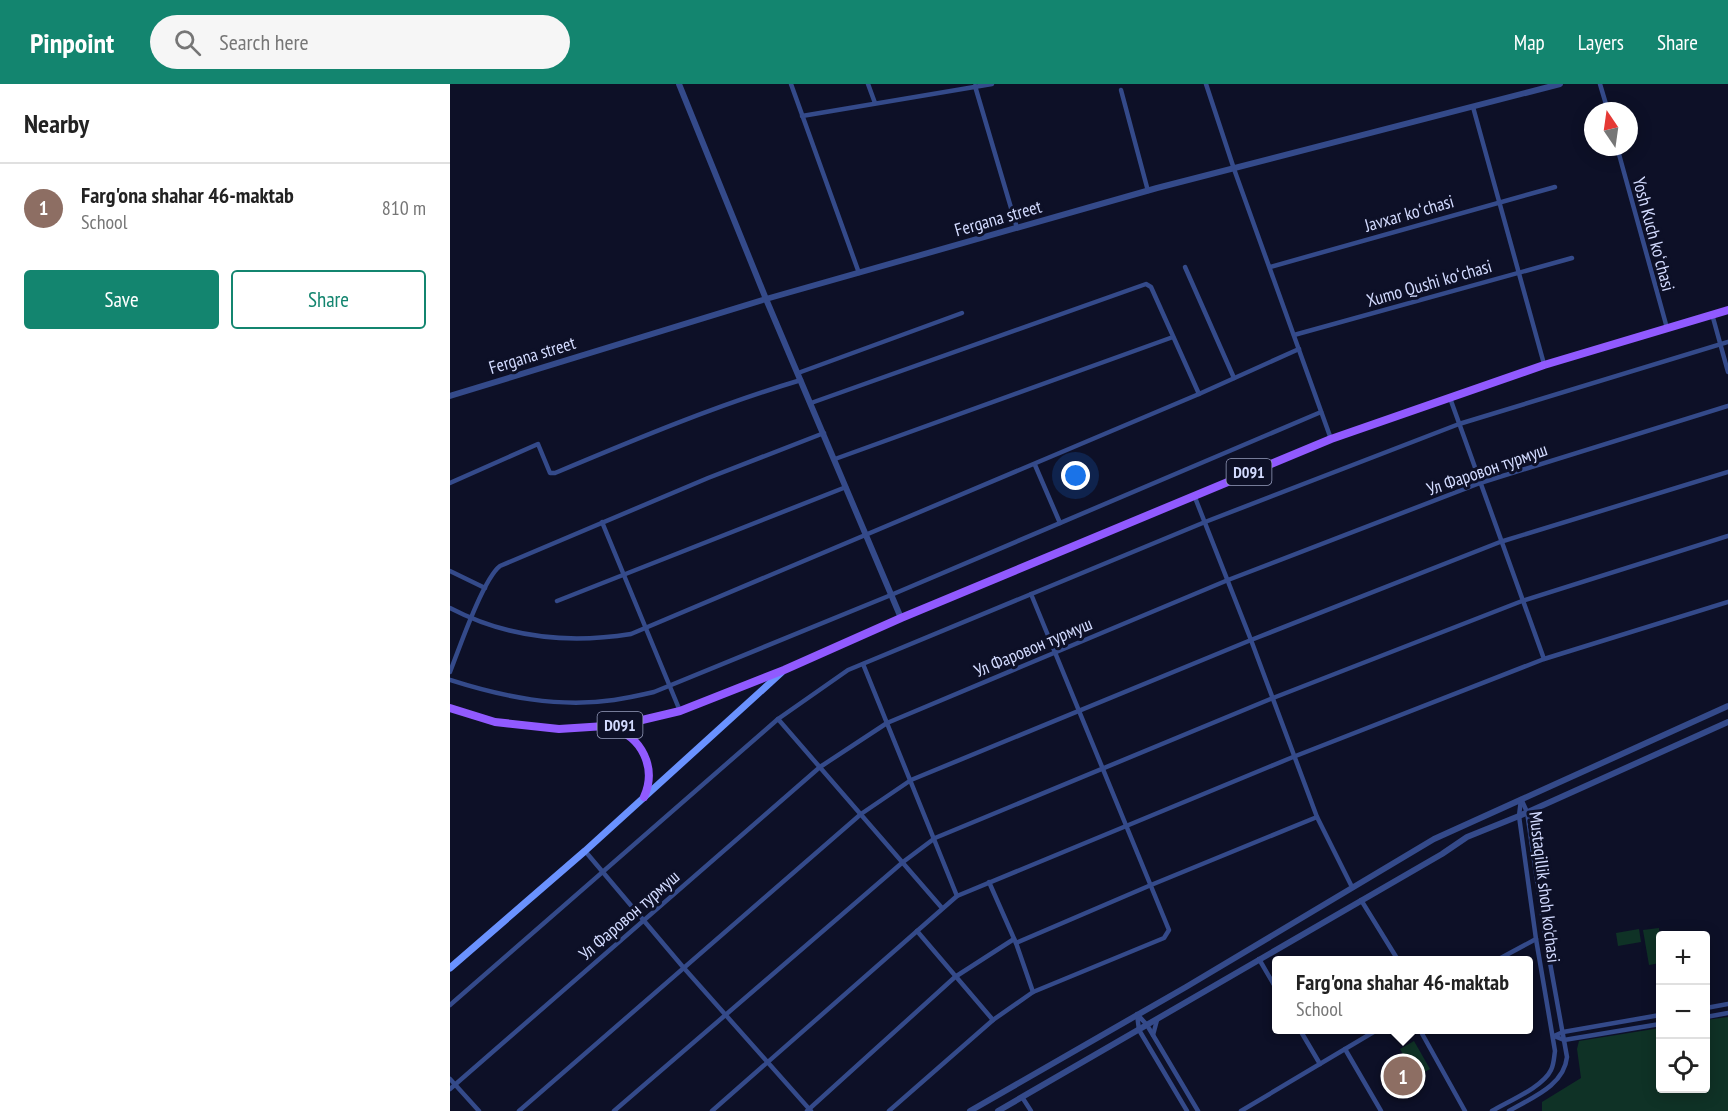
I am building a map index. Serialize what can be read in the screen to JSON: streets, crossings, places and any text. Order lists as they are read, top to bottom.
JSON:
{
  "streets": {
    "main road": ["D091"],
    "street": [
      "Javxar koʻchasi",
      "Fergana street",
      "Yosh Kuch koʻchasi",
      "Xumo Qushi koʻchasi",
      "Ул Фаровон турмуш",
      "Mustaqillik shoh ko'chasi"
    ]
  },
  "crossings": [
    ["Yosh Kuch koʻchasi", "D091"]
  ],
  "north": "top",
  "page": {
    "header": "Pinpoint",
    "search": "Search here",
    "nav": ["Map", "Layers", "Share"],
    "heading": "Nearby",
    "list": [
      {
        "mark": "1",
        "name": "Farg'ona shahar 46-maktab",
        "note": "School",
        "value": "810 m"
      }
    ],
    "buttons": ["Save", "Share"],
    "map_buttons": ["+", "−"],
    "popup": ["Farg'ona shahar 46-maktab", "School"],
    "pins": "1"
  }
}
